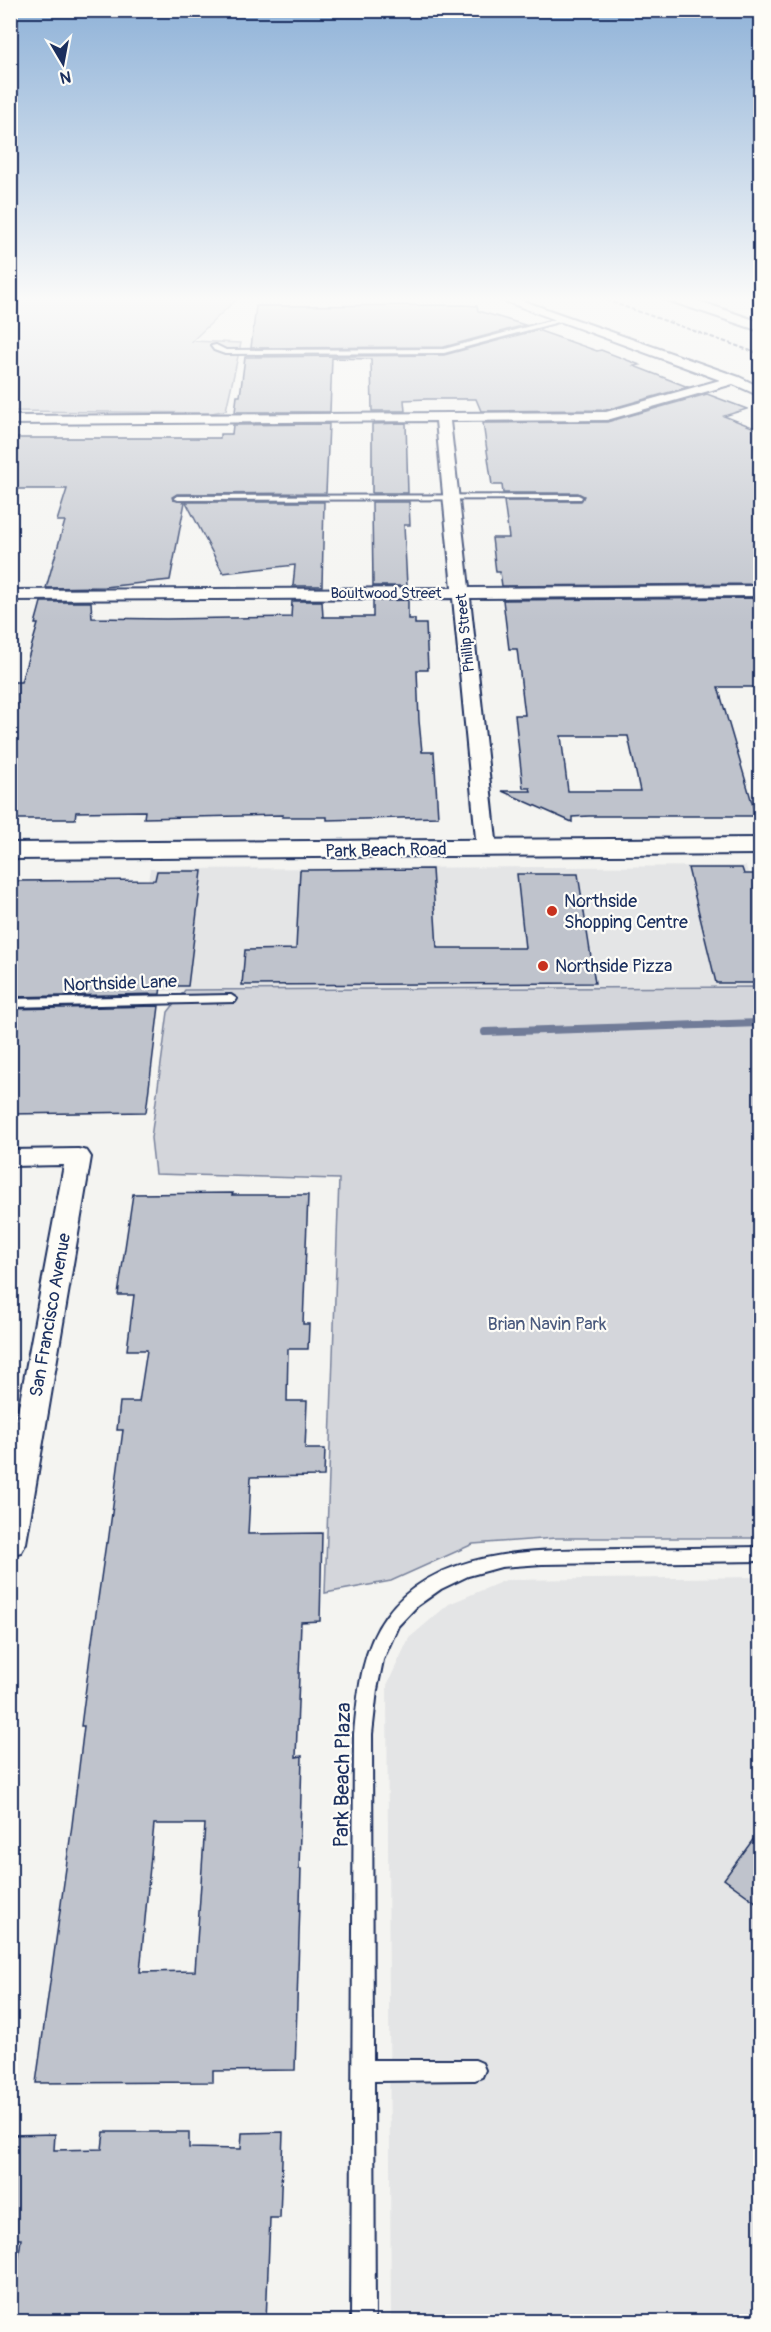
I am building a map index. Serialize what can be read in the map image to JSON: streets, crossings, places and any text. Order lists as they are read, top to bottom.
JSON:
{
  "streets": {
    "street": [
      "Boultwood Street",
      "Phillip Street",
      "Park Beach Road",
      "San Francisco Avenue"
    ],
    "lane": ["Northside Lane", "Park Beach Plaza"]
  },
  "crossings": [
    ["Boultwood Street", "Phillip Street"],
    ["Phillip Street", "Park Beach Road"]
  ],
  "parks": ["Brian Navin Park"],
  "places": ["Northside Shopping Centre", "Northside Pizza"],
  "north": "bottom"
}
